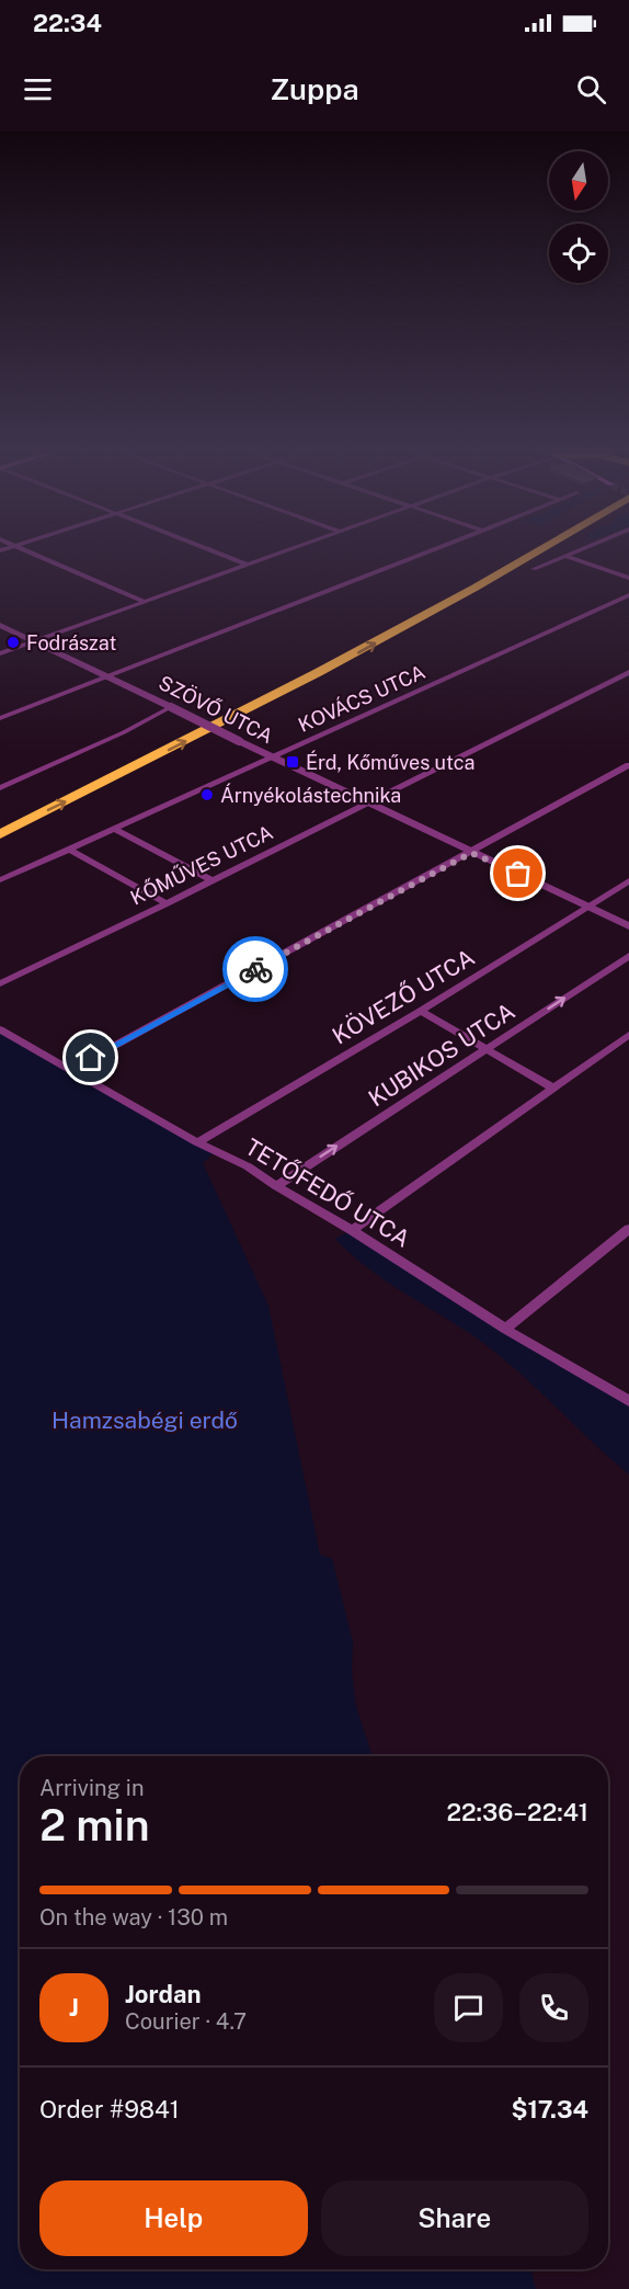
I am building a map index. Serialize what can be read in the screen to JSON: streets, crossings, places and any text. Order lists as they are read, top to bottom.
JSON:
{
  "streets": {
    "street": [
      "KOVÁCS UTCA",
      "SZÖVŐ UTCA",
      "KŐMŰVES UTCA",
      "KÖVEZŐ UTCA",
      "KUBIKOS UTCA",
      "TETŐFEDŐ UTCA"
    ]
  },
  "crossings": [
    ["KOVÁCS UTCA", "SZÖVŐ UTCA"],
    ["SZÖVŐ UTCA", "KŐMŰVES UTCA"],
    ["SZÖVŐ UTCA", "KÖVEZŐ UTCA"],
    ["KÖVEZŐ UTCA", "TETŐFEDŐ UTCA"],
    ["KUBIKOS UTCA", "TETŐFEDŐ UTCA"]
  ],
  "parks": ["Hamzsabégi erdő"],
  "places": {
    "other": ["Fodrászat", "Árnyékolástechnika"],
    "transit": ["Érd, Kőműves utca"]
  },
  "north": "bottom",
  "page": {
    "status": "22:34",
    "header": "Zuppa",
    "heading": ["2 min", "Arriving in", "22:36–22:41"],
    "panel": [
      "Jordan",
      "Courier · 4.7",
      "Order #9841",
      "$17.34"
    ],
    "bar": "On the way · 130 m",
    "round": "J",
    "buttons": ["Help", "Share"]
  }
}
